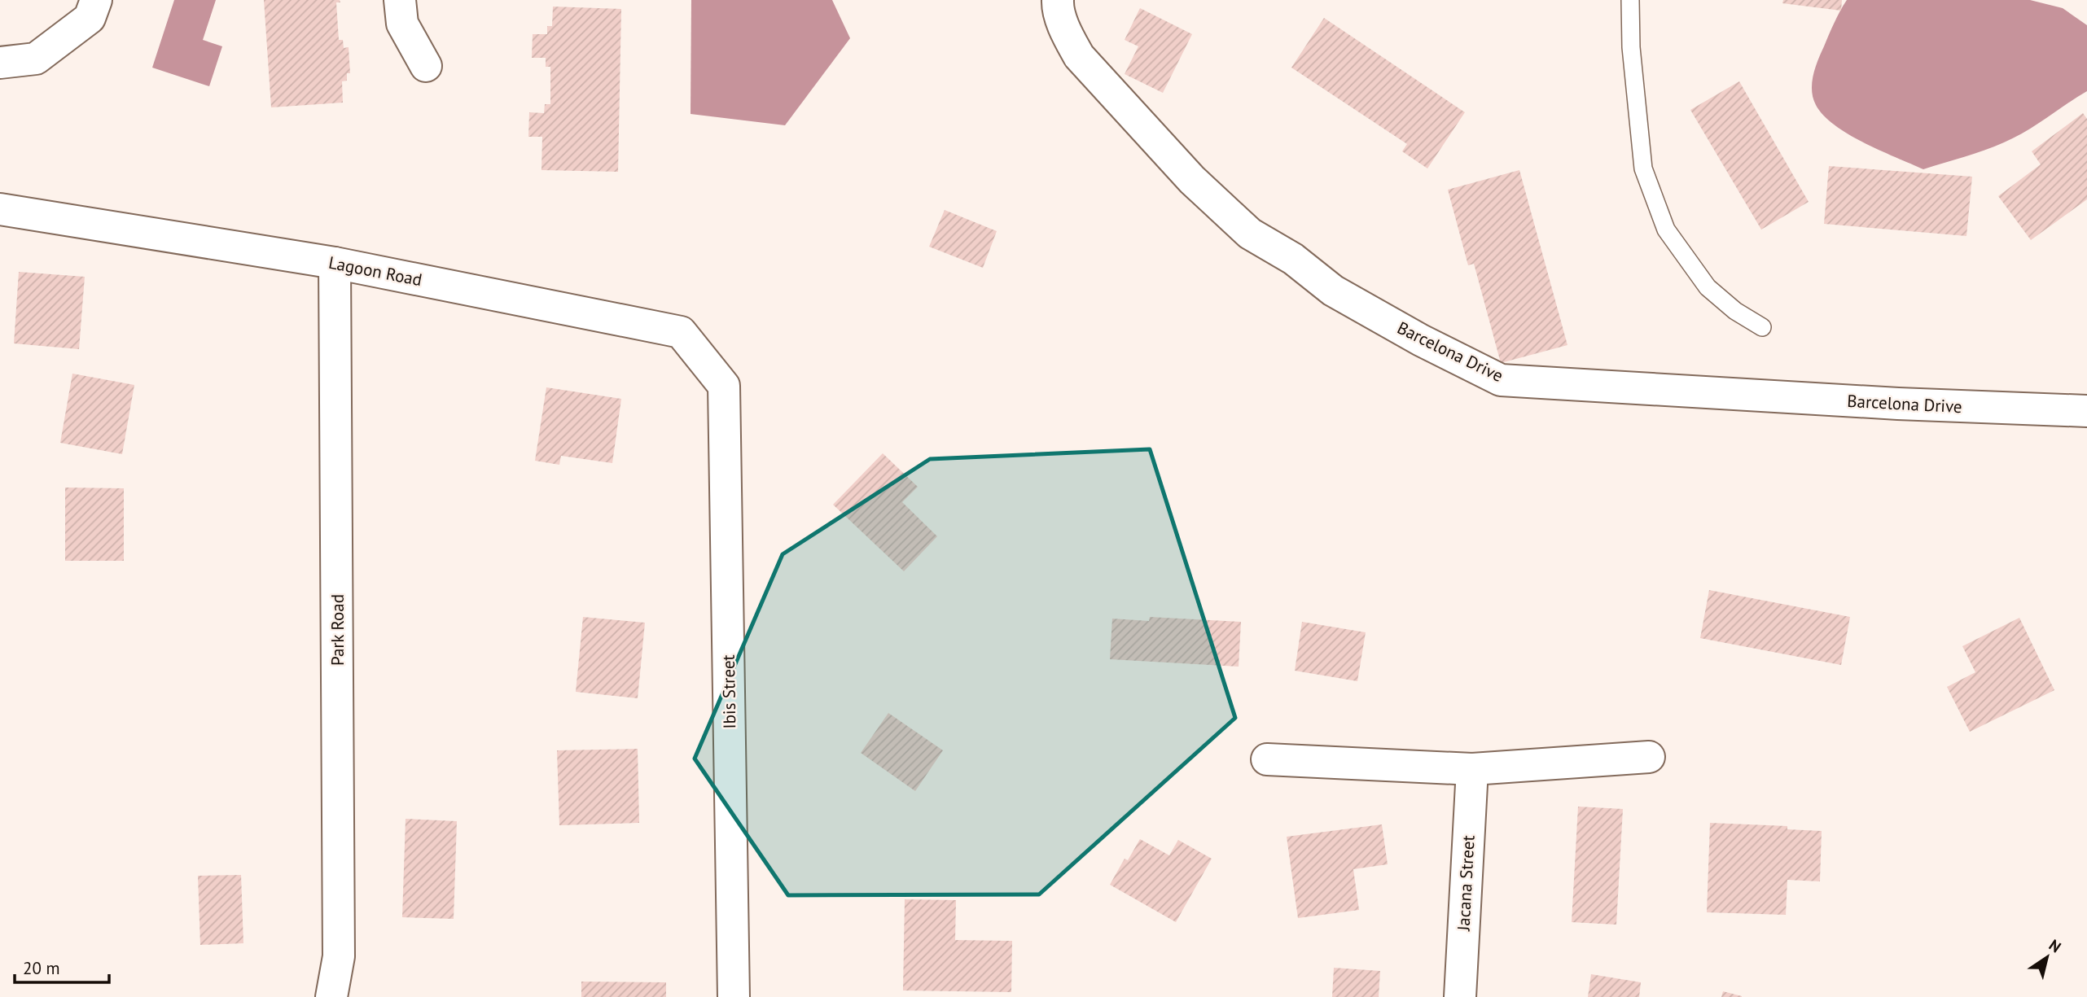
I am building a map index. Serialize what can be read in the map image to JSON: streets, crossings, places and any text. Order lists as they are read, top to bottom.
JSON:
{
  "streets": {
    "street": [
      "Lagoon Road",
      "Barcelona Drive",
      "Park Road",
      "Ibis Street",
      "Jacana Street"
    ]
  },
  "crossings": [
    ["Lagoon Road", "Park Road"],
    ["Lagoon Road", "Ibis Street"]
  ],
  "scale_bar": "20 m",
  "north": "top right"
}
